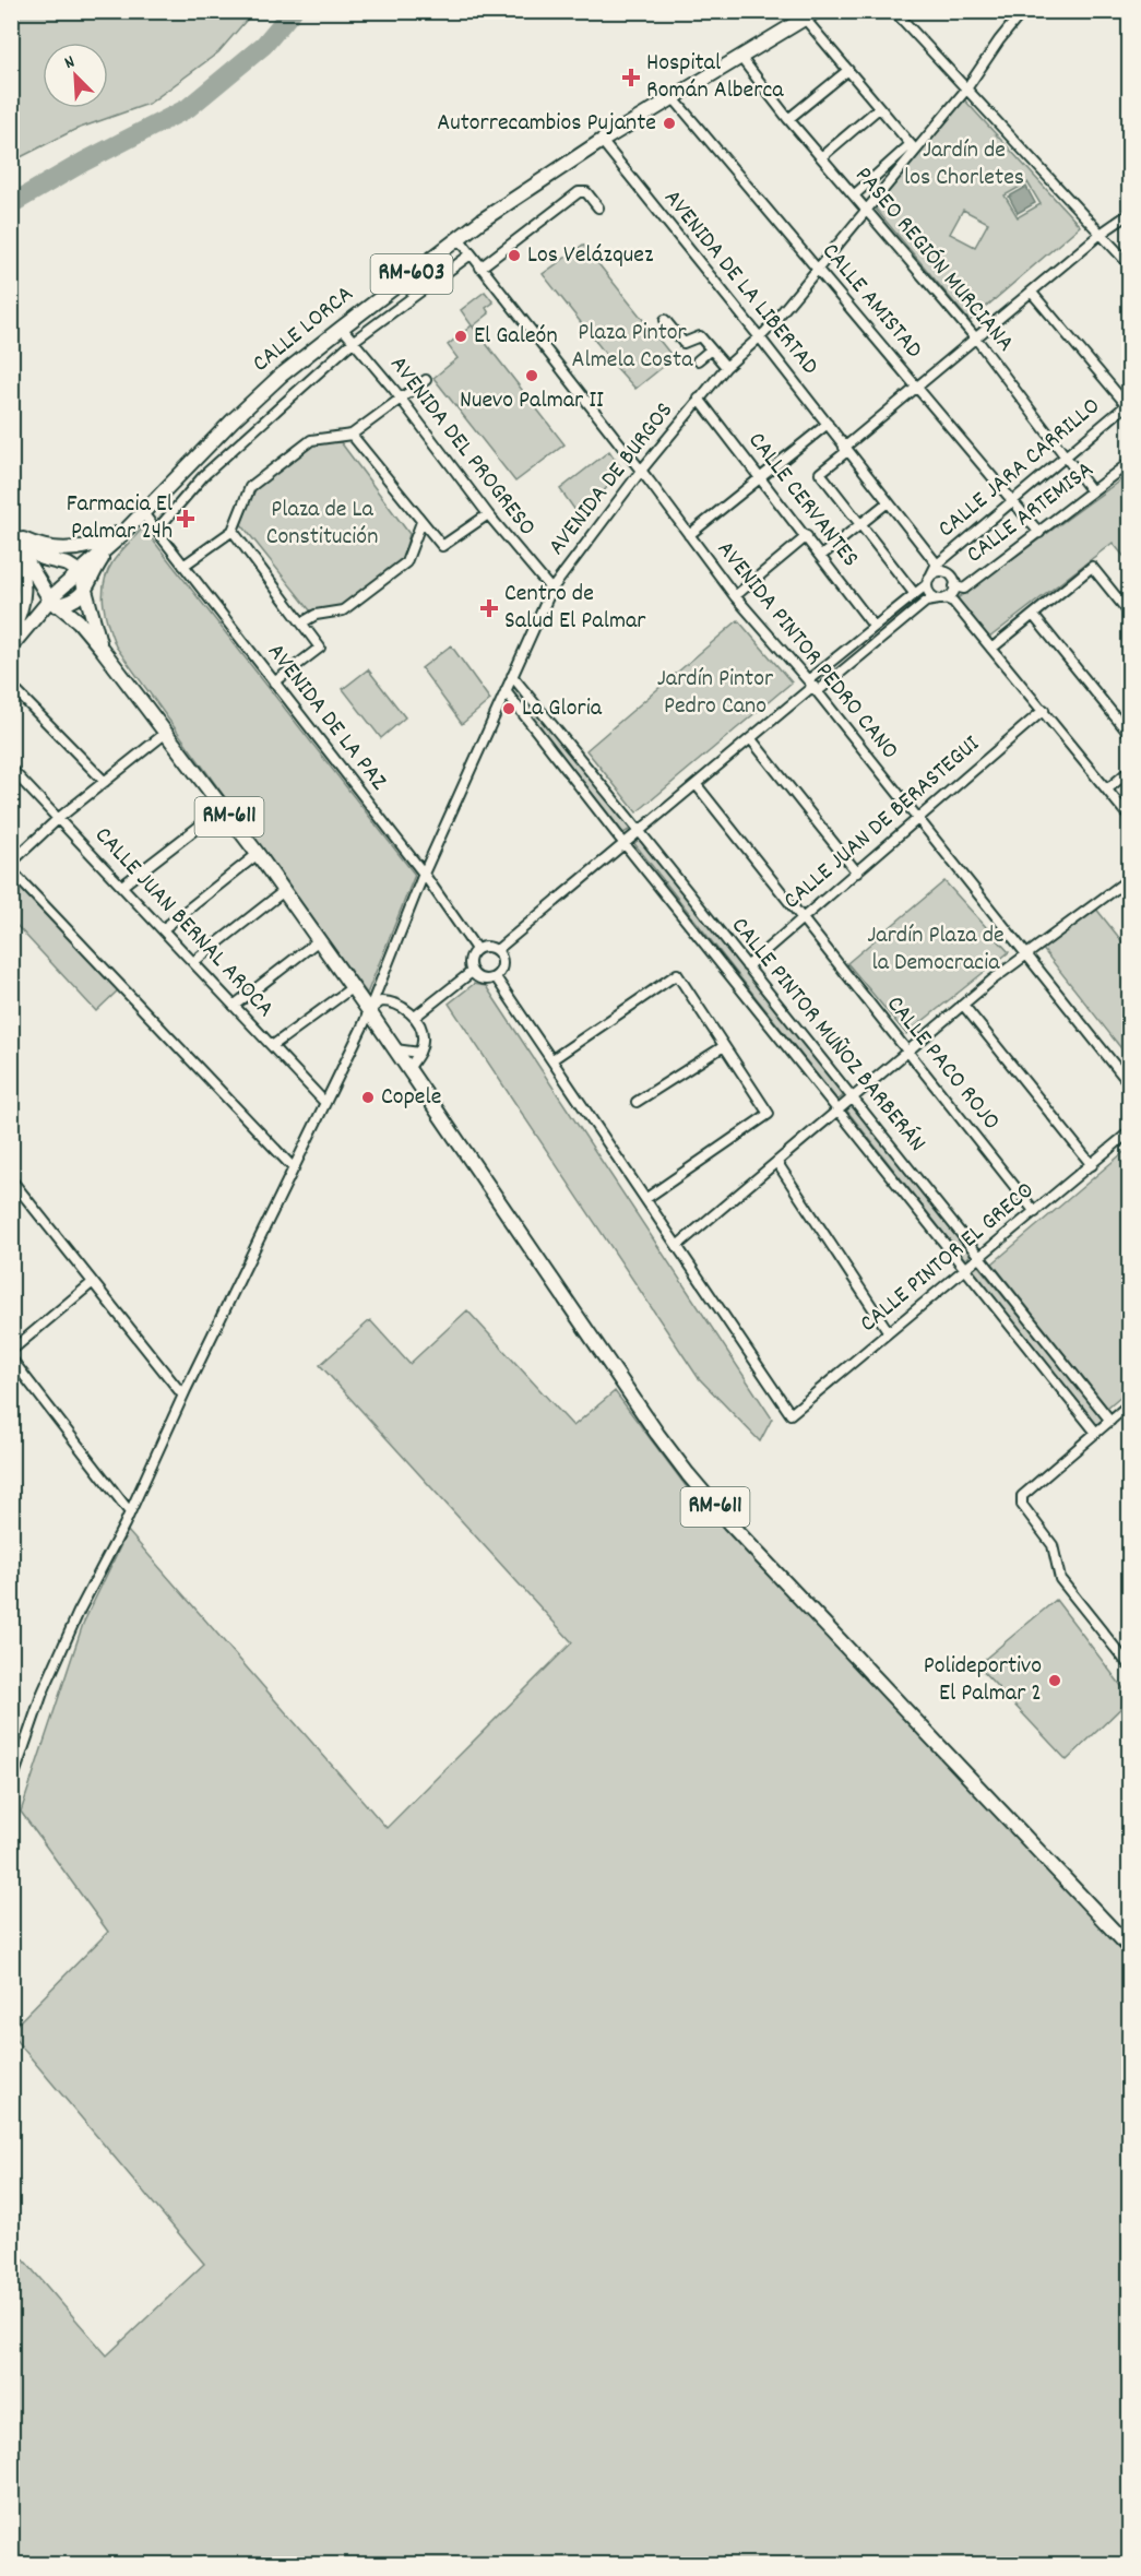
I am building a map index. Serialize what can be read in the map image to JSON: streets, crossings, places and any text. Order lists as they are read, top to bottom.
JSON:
{
  "streets": {
    "main road": ["RM-603", "CALLE LORCA", "RM-611"],
    "street": [
      "PASEO REGIÓN MURCIANA",
      "AVENIDA DE LA LIBERTAD",
      "CALLE AMISTAD",
      "AVENIDA DEL PROGRESO",
      "CALLE JARA CARRILLO",
      "AVENIDA DE BURGOS",
      "CALLE CERVANTES",
      "CALLE ARTEMISA",
      "AVENIDA PINTOR PEDRO CANO",
      "AVENIDA DE LA PAZ",
      "CALLE JUAN DE BERASTEGUI",
      "CALLE JUAN BERNAL AROCA",
      "CALLE PINTOR MUÑOZ BARBERÁN",
      "CALLE PACO ROJO",
      "CALLE PINTOR EL GRECO"
    ]
  },
  "crossings": [
    ["PASEO REGIÓN MURCIANA", "CALLE LORCA"],
    ["PASEO REGIÓN MURCIANA", "CALLE JARA CARRILLO"],
    ["PASEO REGIÓN MURCIANA", "AVENIDA DE BURGOS"],
    ["PASEO REGIÓN MURCIANA", "CALLE ARTEMISA"],
    ["RM-603", "CALLE LORCA"],
    ["RM-603", "RM-611"],
    ["AVENIDA DE LA LIBERTAD", "CALLE LORCA"],
    ["AVENIDA DE LA LIBERTAD", "CALLE JARA CARRILLO"],
    ["AVENIDA DE LA LIBERTAD", "AVENIDA DE BURGOS"],
    ["AVENIDA DE LA LIBERTAD", "CALLE ARTEMISA"],
    ["CALLE AMISTAD", "CALLE LORCA"],
    ["CALLE AMISTAD", "CALLE JARA CARRILLO"],
    ["CALLE AMISTAD", "AVENIDA DE BURGOS"],
    ["CALLE AMISTAD", "CALLE ARTEMISA"],
    ["CALLE LORCA", "AVENIDA DEL PROGRESO"],
    ["CALLE LORCA", "AVENIDA PINTOR PEDRO CANO"],
    ["CALLE LORCA", "AVENIDA DE LA PAZ"],
    ["CALLE LORCA", "RM-611"],
    ["AVENIDA DEL PROGRESO", "AVENIDA DE BURGOS"],
    ["CALLE JARA CARRILLO", "CALLE ARTEMISA"],
    ["AVENIDA DE BURGOS", "CALLE CERVANTES"],
    ["AVENIDA DE BURGOS", "AVENIDA PINTOR PEDRO CANO"],
    ["AVENIDA DE BURGOS", "AVENIDA DE LA PAZ"],
    ["AVENIDA DE BURGOS", "RM-611"],
    ["AVENIDA DE BURGOS", "CALLE JUAN BERNAL AROCA"],
    ["AVENIDA DE BURGOS", "CALLE PINTOR MUÑOZ BARBERÁN"],
    ["CALLE ARTEMISA", "AVENIDA PINTOR PEDRO CANO"],
    ["AVENIDA PINTOR PEDRO CANO", "CALLE JUAN DE BERASTEGUI"],
    ["CALLE JUAN DE BERASTEGUI", "CALLE PINTOR MUÑOZ BARBERÁN"],
    ["CALLE JUAN DE BERASTEGUI", "CALLE PACO ROJO"],
    ["CALLE PINTOR MUÑOZ BARBERÁN", "CALLE PINTOR EL GRECO"],
    ["CALLE PACO ROJO", "CALLE PINTOR EL GRECO"]
  ],
  "parks": [
    "Jardín de los Chorletes",
    "Plaza Pintor Almela Costa",
    "Plaza de La Constitución",
    "Jardín Pintor Pedro Cano",
    "Jardín Plaza de la Democracia"
  ],
  "places": {
    "health": ["Hospital Román Alberca", "Farmacia El Palmar 24h", "Centro de Salud El Palmar"],
    "other": [
      "Autorrecambios Pujante",
      "Los Velázquez",
      "El Galeón",
      "Nuevo Palmar II",
      "La Gloria",
      "Copele",
      "Polideportivo El Palmar 2"
    ]
  },
  "north": "top left"
}
